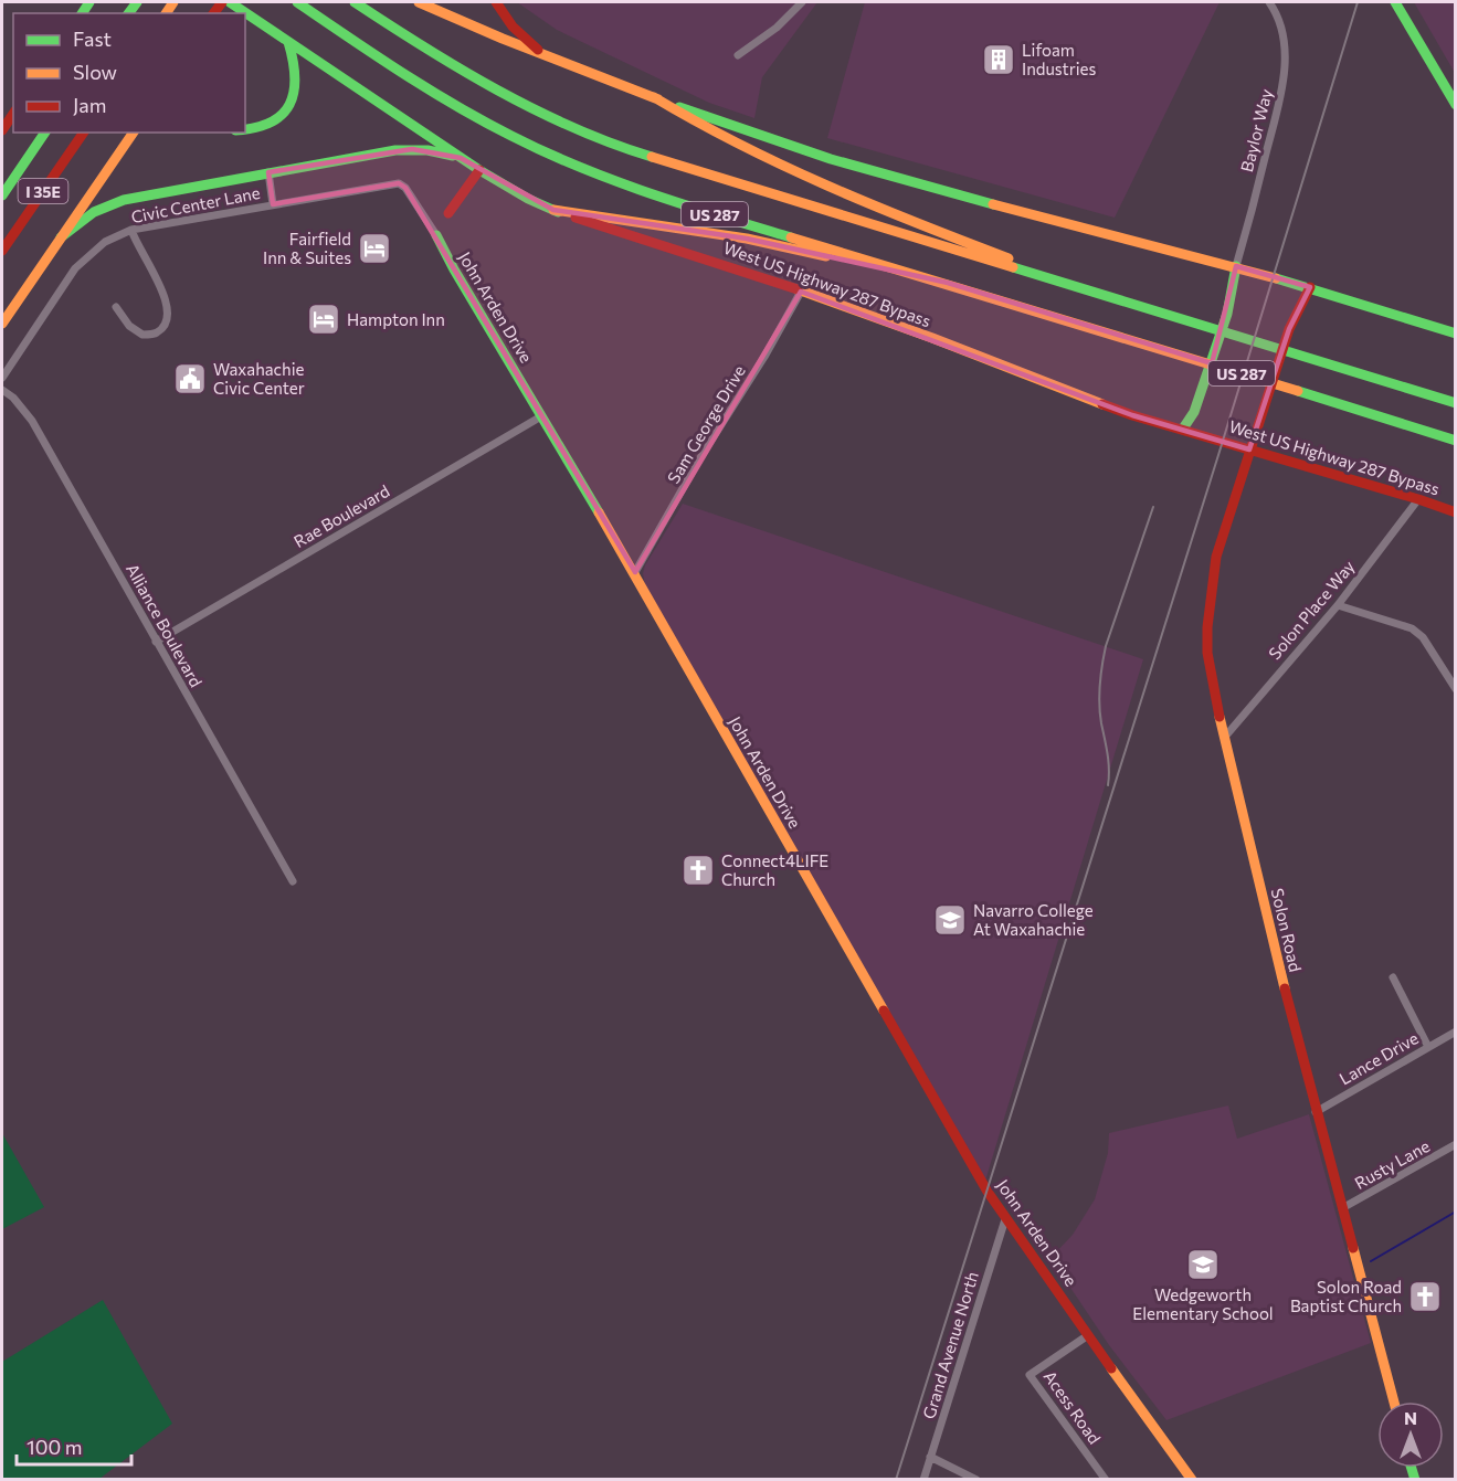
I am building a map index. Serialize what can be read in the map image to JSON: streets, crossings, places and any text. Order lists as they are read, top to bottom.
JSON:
{
  "streets": {
    "main road": [
      "I 35E",
      "US 287",
      "West US Highway 287 Bypass",
      "John Arden Drive",
      "Solon Road"
    ],
    "street": [
      "Baylor Way",
      "Civic Center Lane",
      "Sam George Drive",
      "Rae Boulevard",
      "Solon Place Way",
      "Alliance Boulevard",
      "Lance Drive",
      "Rusty Lane",
      "Grand Avenue North",
      "Acess Road"
    ]
  },
  "crossings": [
    ["Civic Center Lane", "John Arden Drive"],
    ["West US Highway 287 Bypass", "Sam George Drive"],
    ["West US Highway 287 Bypass", "Solon Place Way"],
    ["West US Highway 287 Bypass", "Solon Road"],
    ["John Arden Drive", "Sam George Drive"],
    ["John Arden Drive", "Rae Boulevard"],
    ["John Arden Drive", "Grand Avenue North"],
    ["John Arden Drive", "Acess Road"],
    ["Rae Boulevard", "Alliance Boulevard"],
    ["Solon Place Way", "Solon Road"],
    ["Solon Road", "Lance Drive"],
    ["Solon Road", "Rusty Lane"]
  ],
  "places": {
    "building": ["Lifoam Industries"],
    "hotel": ["Fairfield Inn & Suites", "Hampton Inn"],
    "public building": ["Waxahachie Civic Center"],
    "church": ["Connect4LIFE Church", "Solon Road Baptist Church"],
    "school or university": ["Navarro College At Waxahachie", "Wedgeworth Elementary School"]
  },
  "legend": ["Fast", "Slow", "Jam"],
  "scale_bar": "100 m",
  "north": "top"
}
